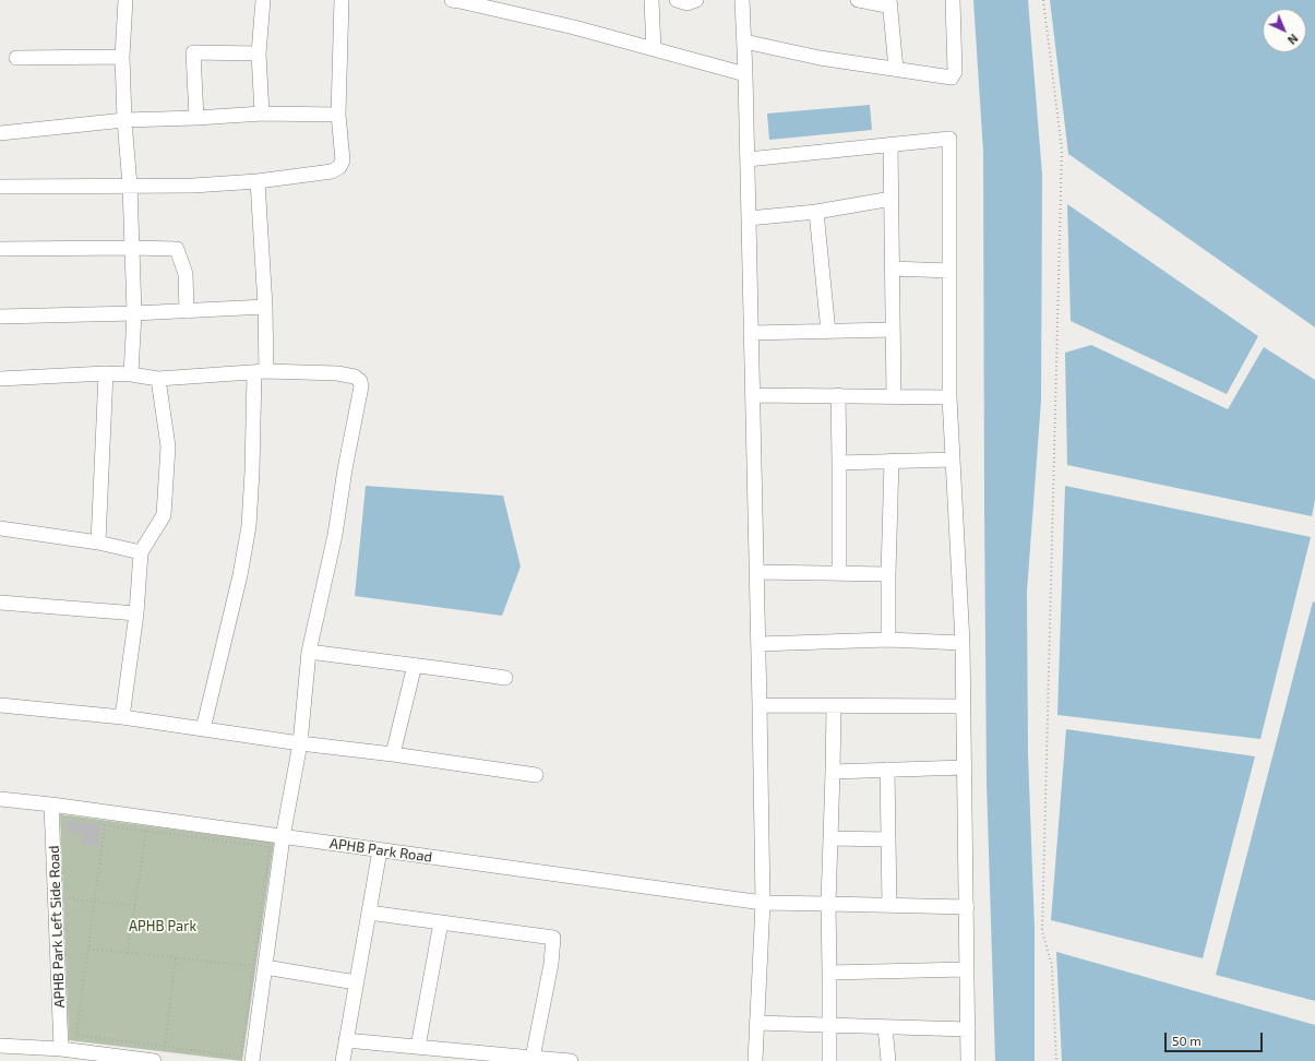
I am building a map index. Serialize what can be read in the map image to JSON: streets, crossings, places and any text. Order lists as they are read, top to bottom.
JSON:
{
  "streets": {
    "street": ["APHB Park Road", "APHB Park Left Side Road"]
  },
  "crossings": [
    ["APHB Park Road", "APHB Park Left Side Road"]
  ],
  "parks": ["APHB Park"],
  "scale_bar": "50 m",
  "north": "bottom right"
}
